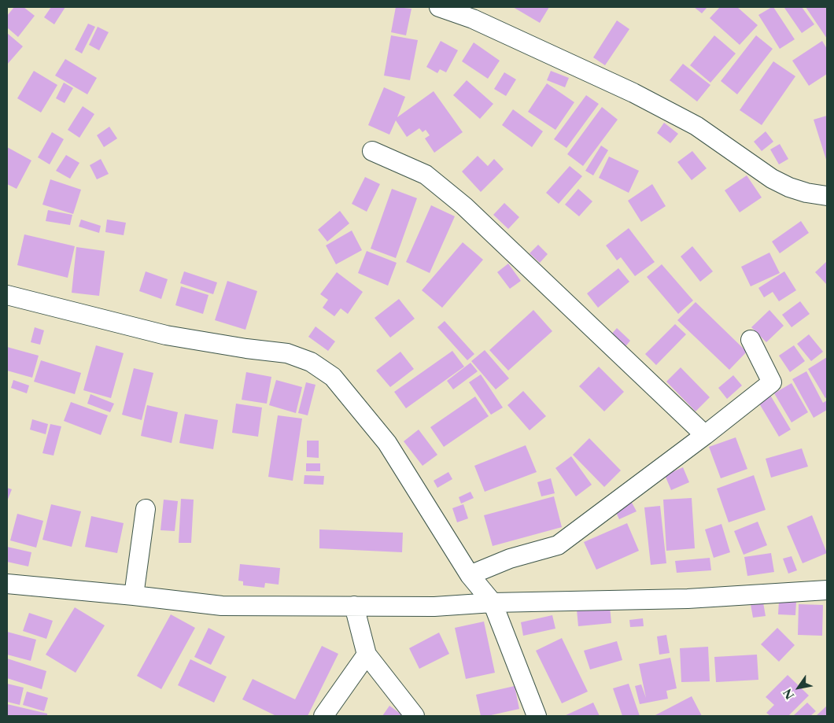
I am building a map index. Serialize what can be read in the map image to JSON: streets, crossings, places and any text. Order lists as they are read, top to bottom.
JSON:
{
  "north": "bottom left"
}
